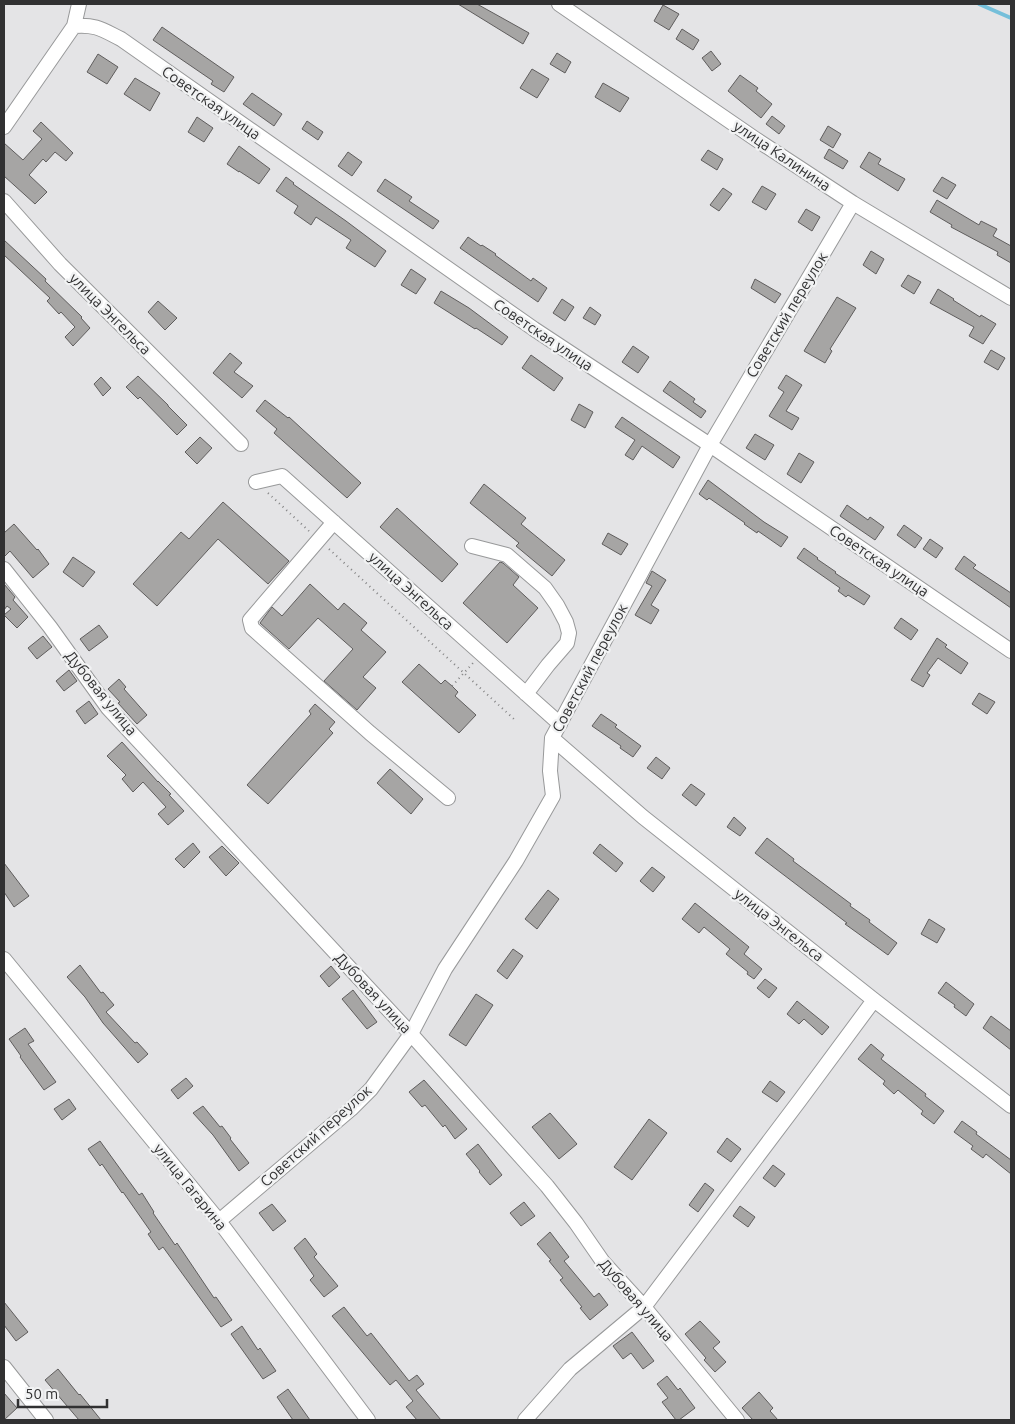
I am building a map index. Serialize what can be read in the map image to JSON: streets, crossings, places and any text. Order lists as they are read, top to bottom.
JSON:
{
  "streets": {
    "street": [
      "Советская улица",
      "улица Калинина",
      "улица Энгельса",
      "Советский переулок",
      "Дубовая улица",
      "улица Гагарина"
    ]
  },
  "crossings": [
    ["Советская улица", "Советский переулок"],
    ["улица Калинина", "Советский переулок"],
    ["улица Энгельса", "Советский переулок"],
    ["Советский переулок", "Дубовая улица"],
    ["Советский переулок", "улица Гагарина"]
  ],
  "scale_bar": "50 m"
}
